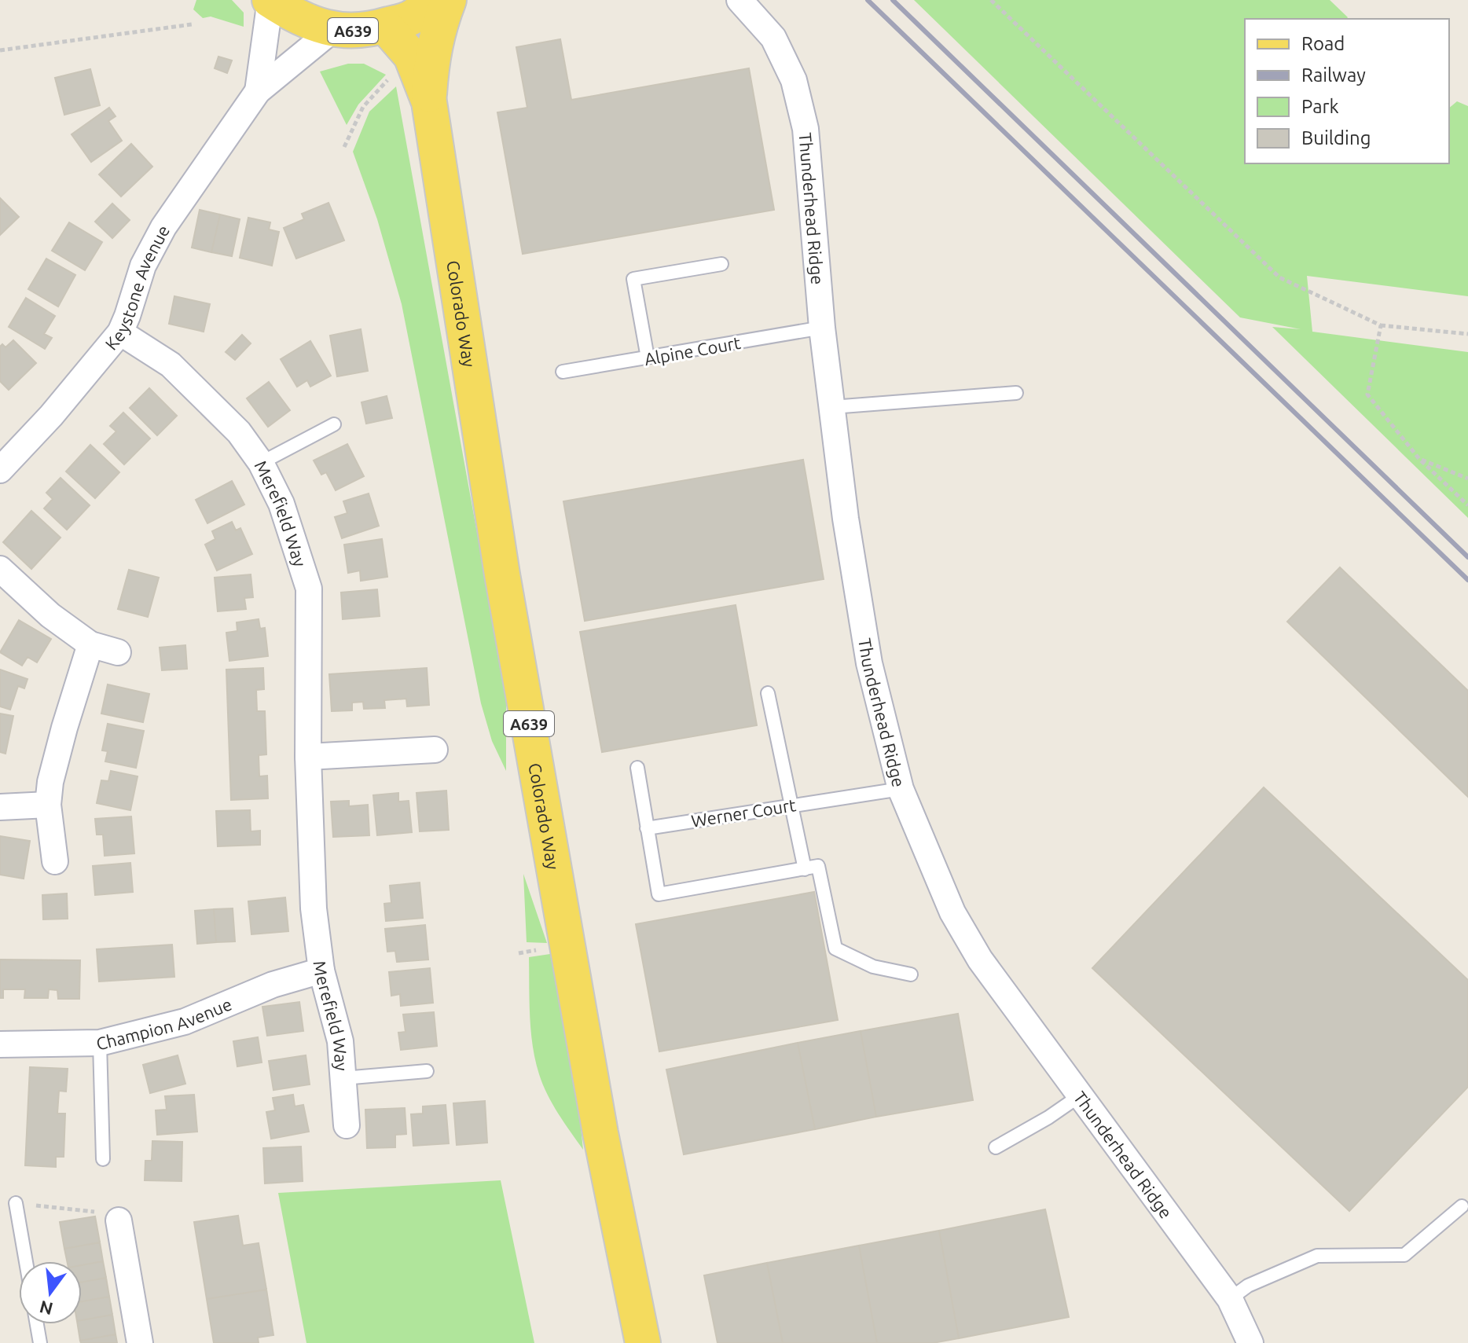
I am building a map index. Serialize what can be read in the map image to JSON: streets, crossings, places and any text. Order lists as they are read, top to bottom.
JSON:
{
  "streets": {
    "main road": ["A639", "Colorado Way"],
    "street": [
      "Thunderhead Ridge",
      "Keystone Avenue",
      "Merefield Way",
      "Champion Avenue"
    ],
    "lane": ["Alpine Court", "Werner Court"]
  },
  "crossings": [
    ["A639", "Keystone Avenue"],
    ["A639", "Colorado Way"],
    ["Thunderhead Ridge", "Alpine Court"],
    ["Thunderhead Ridge", "Werner Court"],
    ["Keystone Avenue", "Merefield Way"],
    ["Merefield Way", "Champion Avenue"]
  ],
  "legend": [
    "Road",
    "Railway",
    "Park",
    "Building"
  ],
  "north": "bottom"
}
